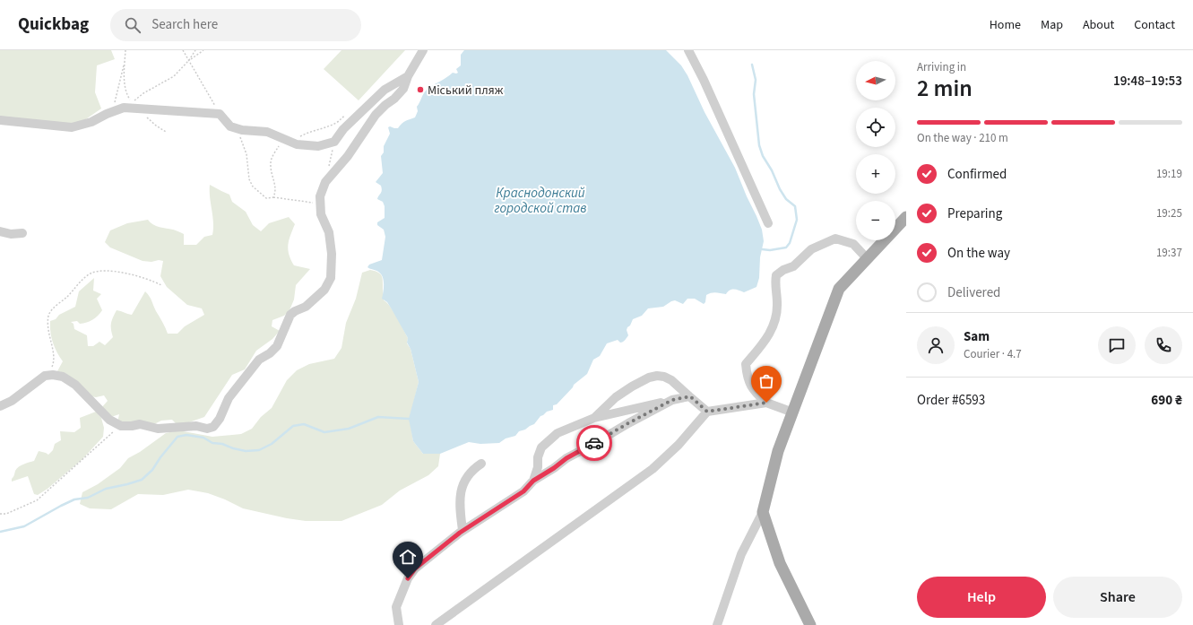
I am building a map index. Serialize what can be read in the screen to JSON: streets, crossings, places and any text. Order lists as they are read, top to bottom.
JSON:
{
  "water": ["Краснодонский городской став"],
  "places": ["Міський пляж"],
  "north": "left",
  "page": {
    "header": "Quickbag",
    "search": "Search here",
    "nav": [
      "Home",
      "Map",
      "About",
      "Contact"
    ],
    "heading": ["2 min", "Arriving in", "19:48–19:53"],
    "panel": [
      "Sam",
      "Courier · 4.7",
      "Order #6593",
      "690 ₴"
    ],
    "map_buttons": ["+", "−"],
    "bar": "On the way · 210 m",
    "list": [
      ["Confirmed", "19:19"],
      ["Preparing", "19:25"],
      ["On the way", "19:37"],
      "Delivered"
    ],
    "buttons": ["Help", "Share"]
  }
}
